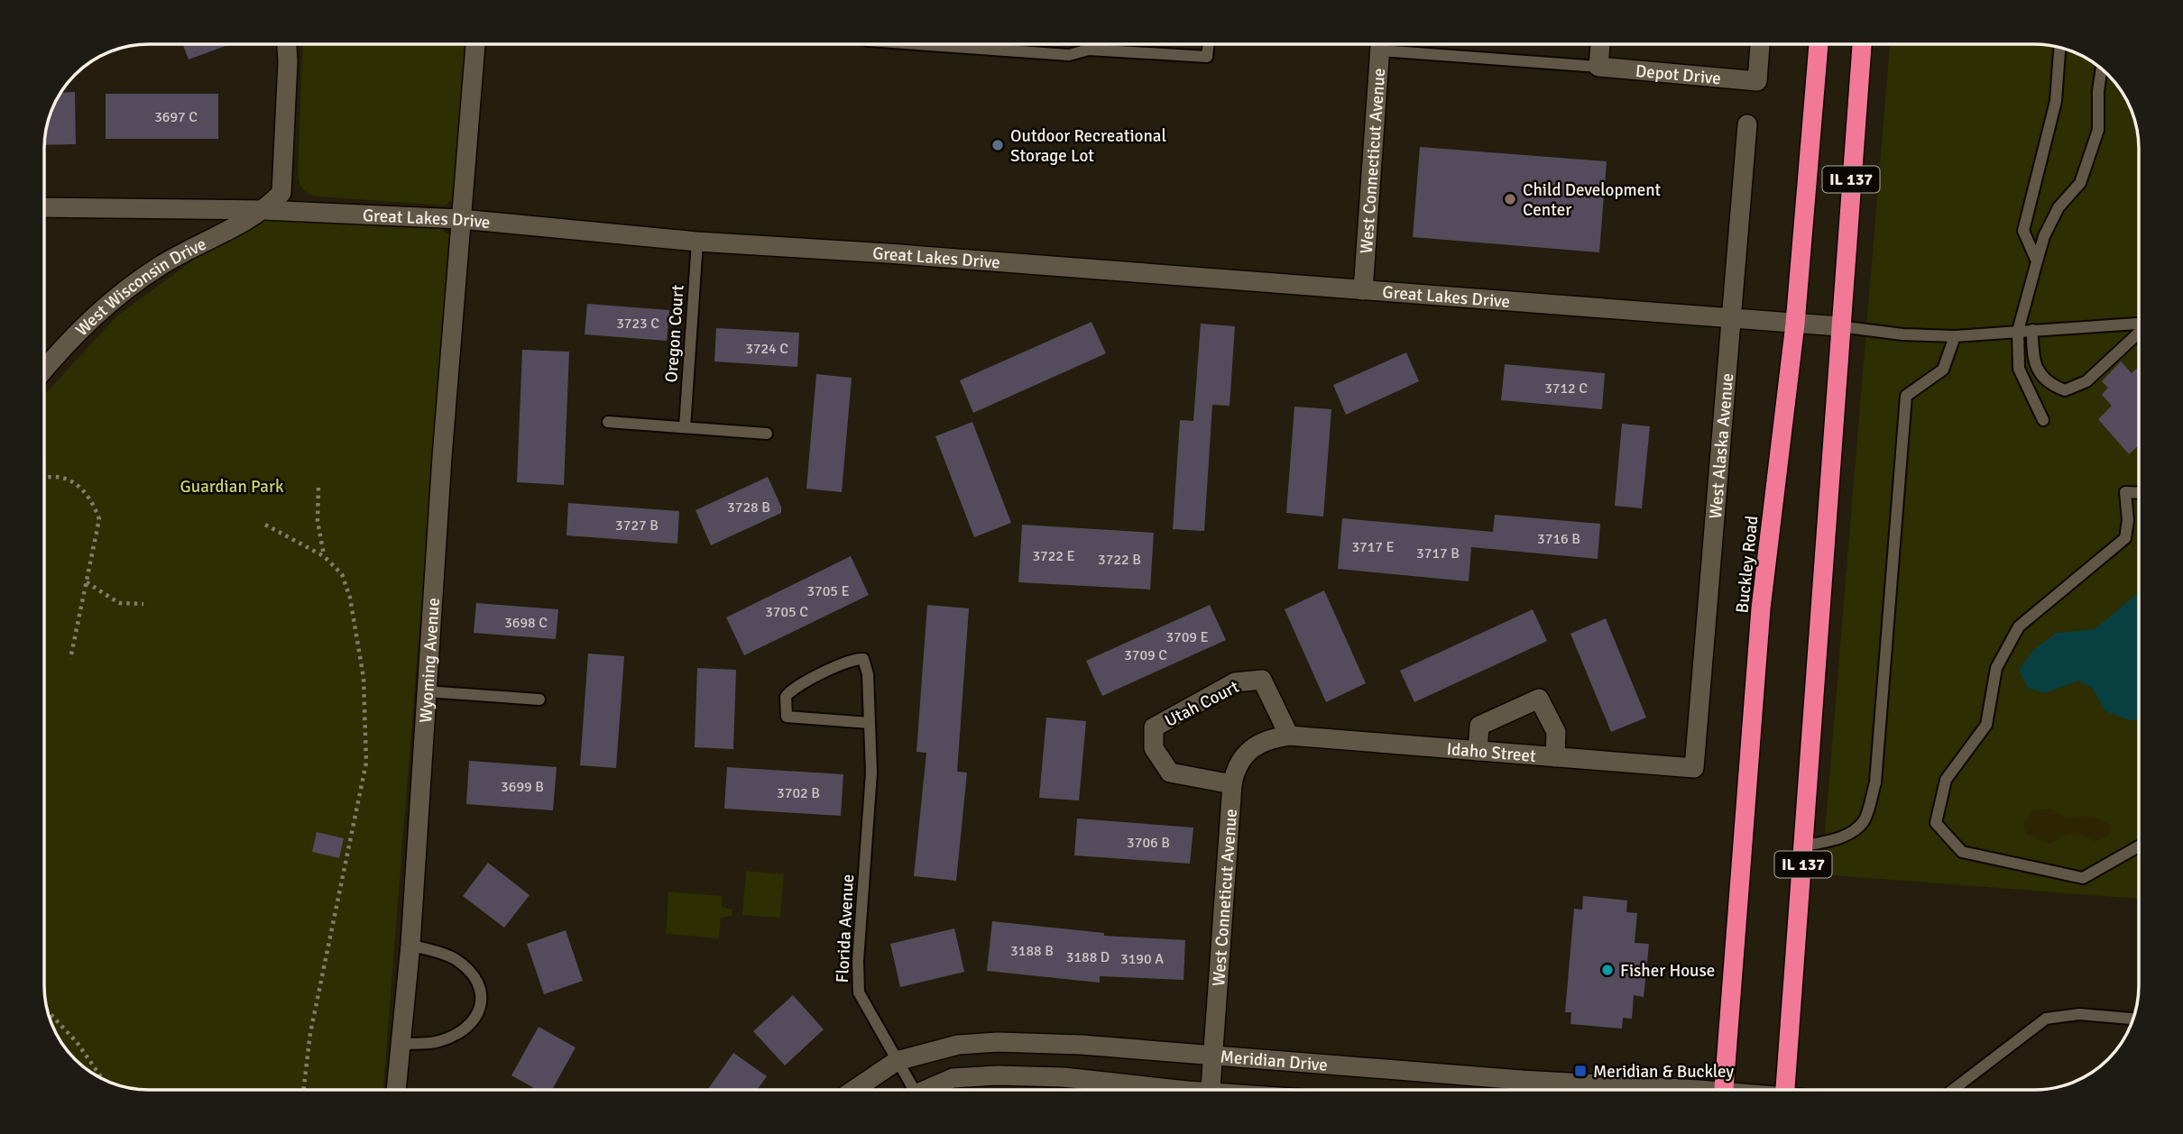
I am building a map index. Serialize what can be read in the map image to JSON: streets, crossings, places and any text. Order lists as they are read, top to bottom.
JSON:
{
  "streets": {
    "highway": ["IL 137", "Buckley Road"],
    "street": [
      "Depot Drive",
      "West Connecticut Avenue",
      "Great Lakes Drive",
      "West Wisconsin Drive",
      "West Alaska Avenue",
      "Wyoming Avenue",
      "Utah Court",
      "Idaho Street",
      "West Conneticut Avenue",
      "Meridian Drive"
    ],
    "lane": ["Oregon Court", "Florida Avenue"]
  },
  "crossings": [
    ["West Connecticut Avenue", "Great Lakes Drive"],
    ["IL 137", "Great Lakes Drive"],
    ["Great Lakes Drive", "West Wisconsin Drive"],
    ["Great Lakes Drive", "Oregon Court"],
    ["Great Lakes Drive", "West Alaska Avenue"],
    ["Great Lakes Drive", "Buckley Road"],
    ["Great Lakes Drive", "Wyoming Avenue"],
    ["West Alaska Avenue", "Idaho Street"],
    ["Utah Court", "Idaho Street"],
    ["Utah Court", "West Conneticut Avenue"],
    ["Idaho Street", "West Conneticut Avenue"],
    ["West Conneticut Avenue", "Meridian Drive"],
    ["Florida Avenue", "Meridian Drive"]
  ],
  "parks": ["Guardian Park"],
  "places": {
    "other": ["Outdoor Recreational Storage Lot", "Child Development Center", "Fisher House"],
    "transit": ["Meridian & Buckley"]
  },
  "house_numbers": [
    "3697 C",
    "3723 C",
    "3724 C",
    "3712 C",
    "3728 B",
    "3727 B",
    "3716 B",
    "3717 E",
    "3717 B",
    "3722 E",
    "3722 B",
    "3705 E",
    "3705 C",
    "3698 C",
    "3709 E",
    "3709 C",
    "3699 B",
    "3702 B",
    "3706 B",
    "3188 B",
    "3188 D",
    "3190 A"
  ]
}
